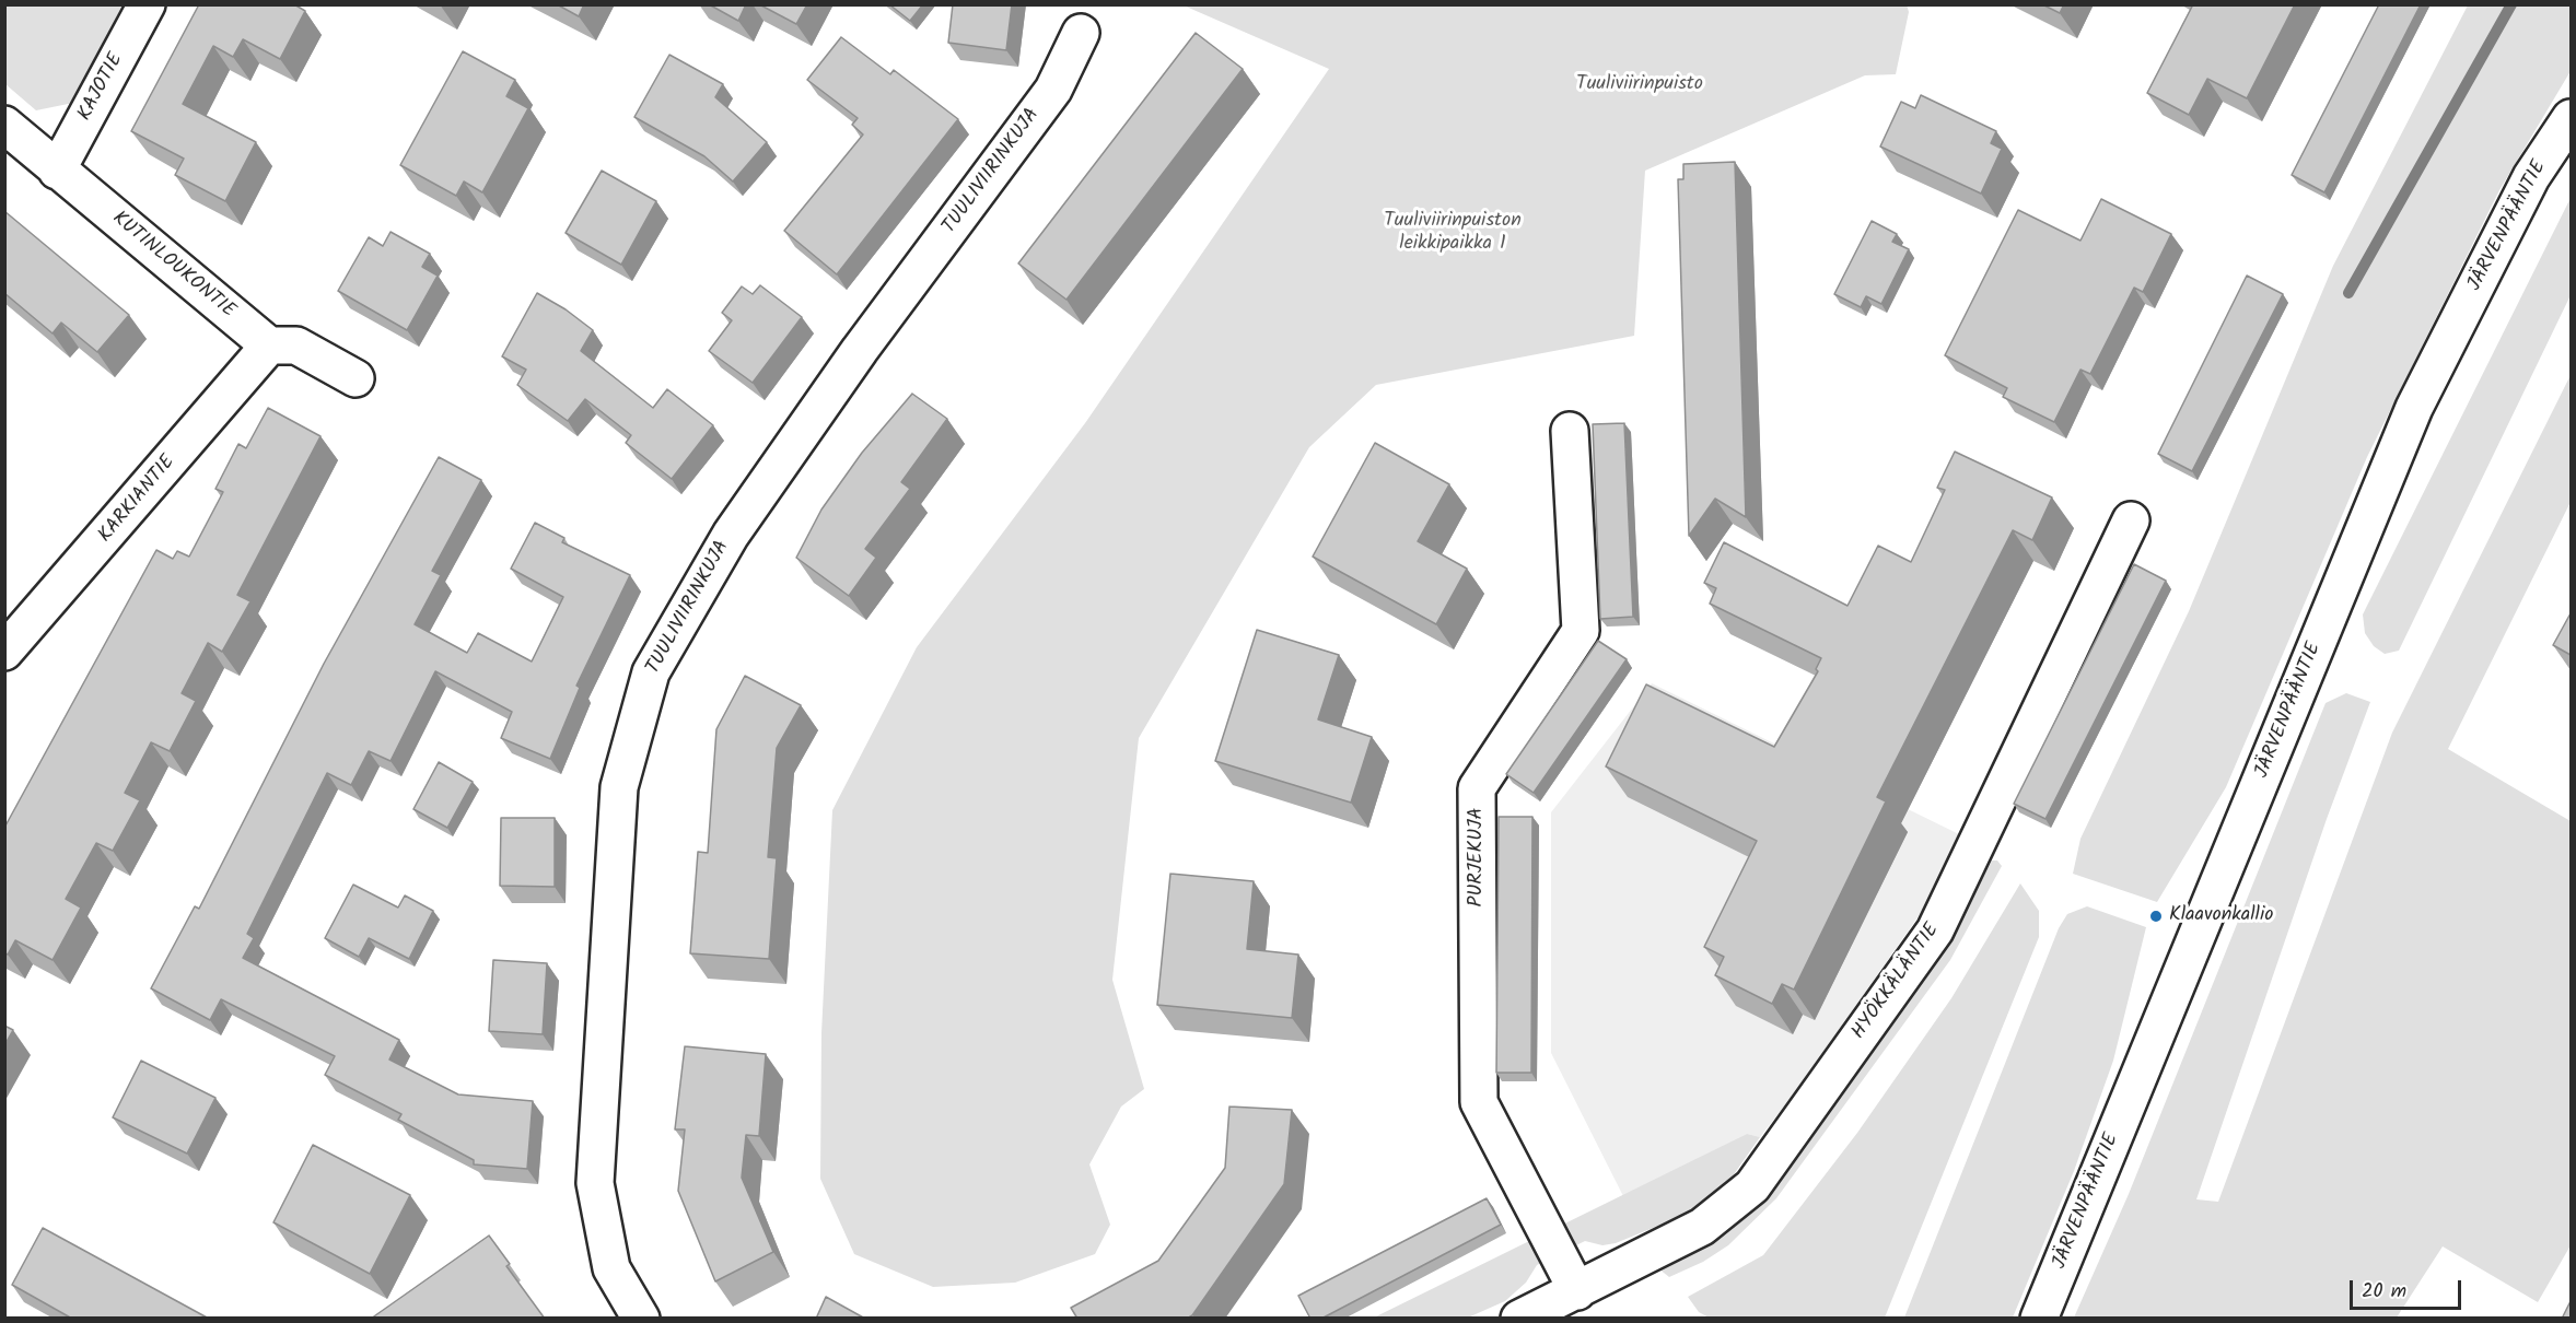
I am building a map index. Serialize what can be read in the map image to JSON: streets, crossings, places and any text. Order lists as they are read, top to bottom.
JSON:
{
  "streets": {
    "street": [
      "KAJOTIE",
      "TUULIVIIRINKUJA",
      "JÄRVENPÄÄNTIE",
      "KUTINLOUKONTIE",
      "KARKIANTIE",
      "PURJEKUJA",
      "HYÖKKÄLÄNTIE"
    ]
  },
  "crossings": [
    ["KAJOTIE", "KUTINLOUKONTIE"],
    ["KUTINLOUKONTIE", "KARKIANTIE"],
    ["PURJEKUJA", "HYÖKKÄLÄNTIE"]
  ],
  "parks": ["Tuuliviirinpuisto", "Tuuliviirinpuiston leikkipaikka 1"],
  "places": ["Klaavonkallio"],
  "scale_bar": "20 m"
}
